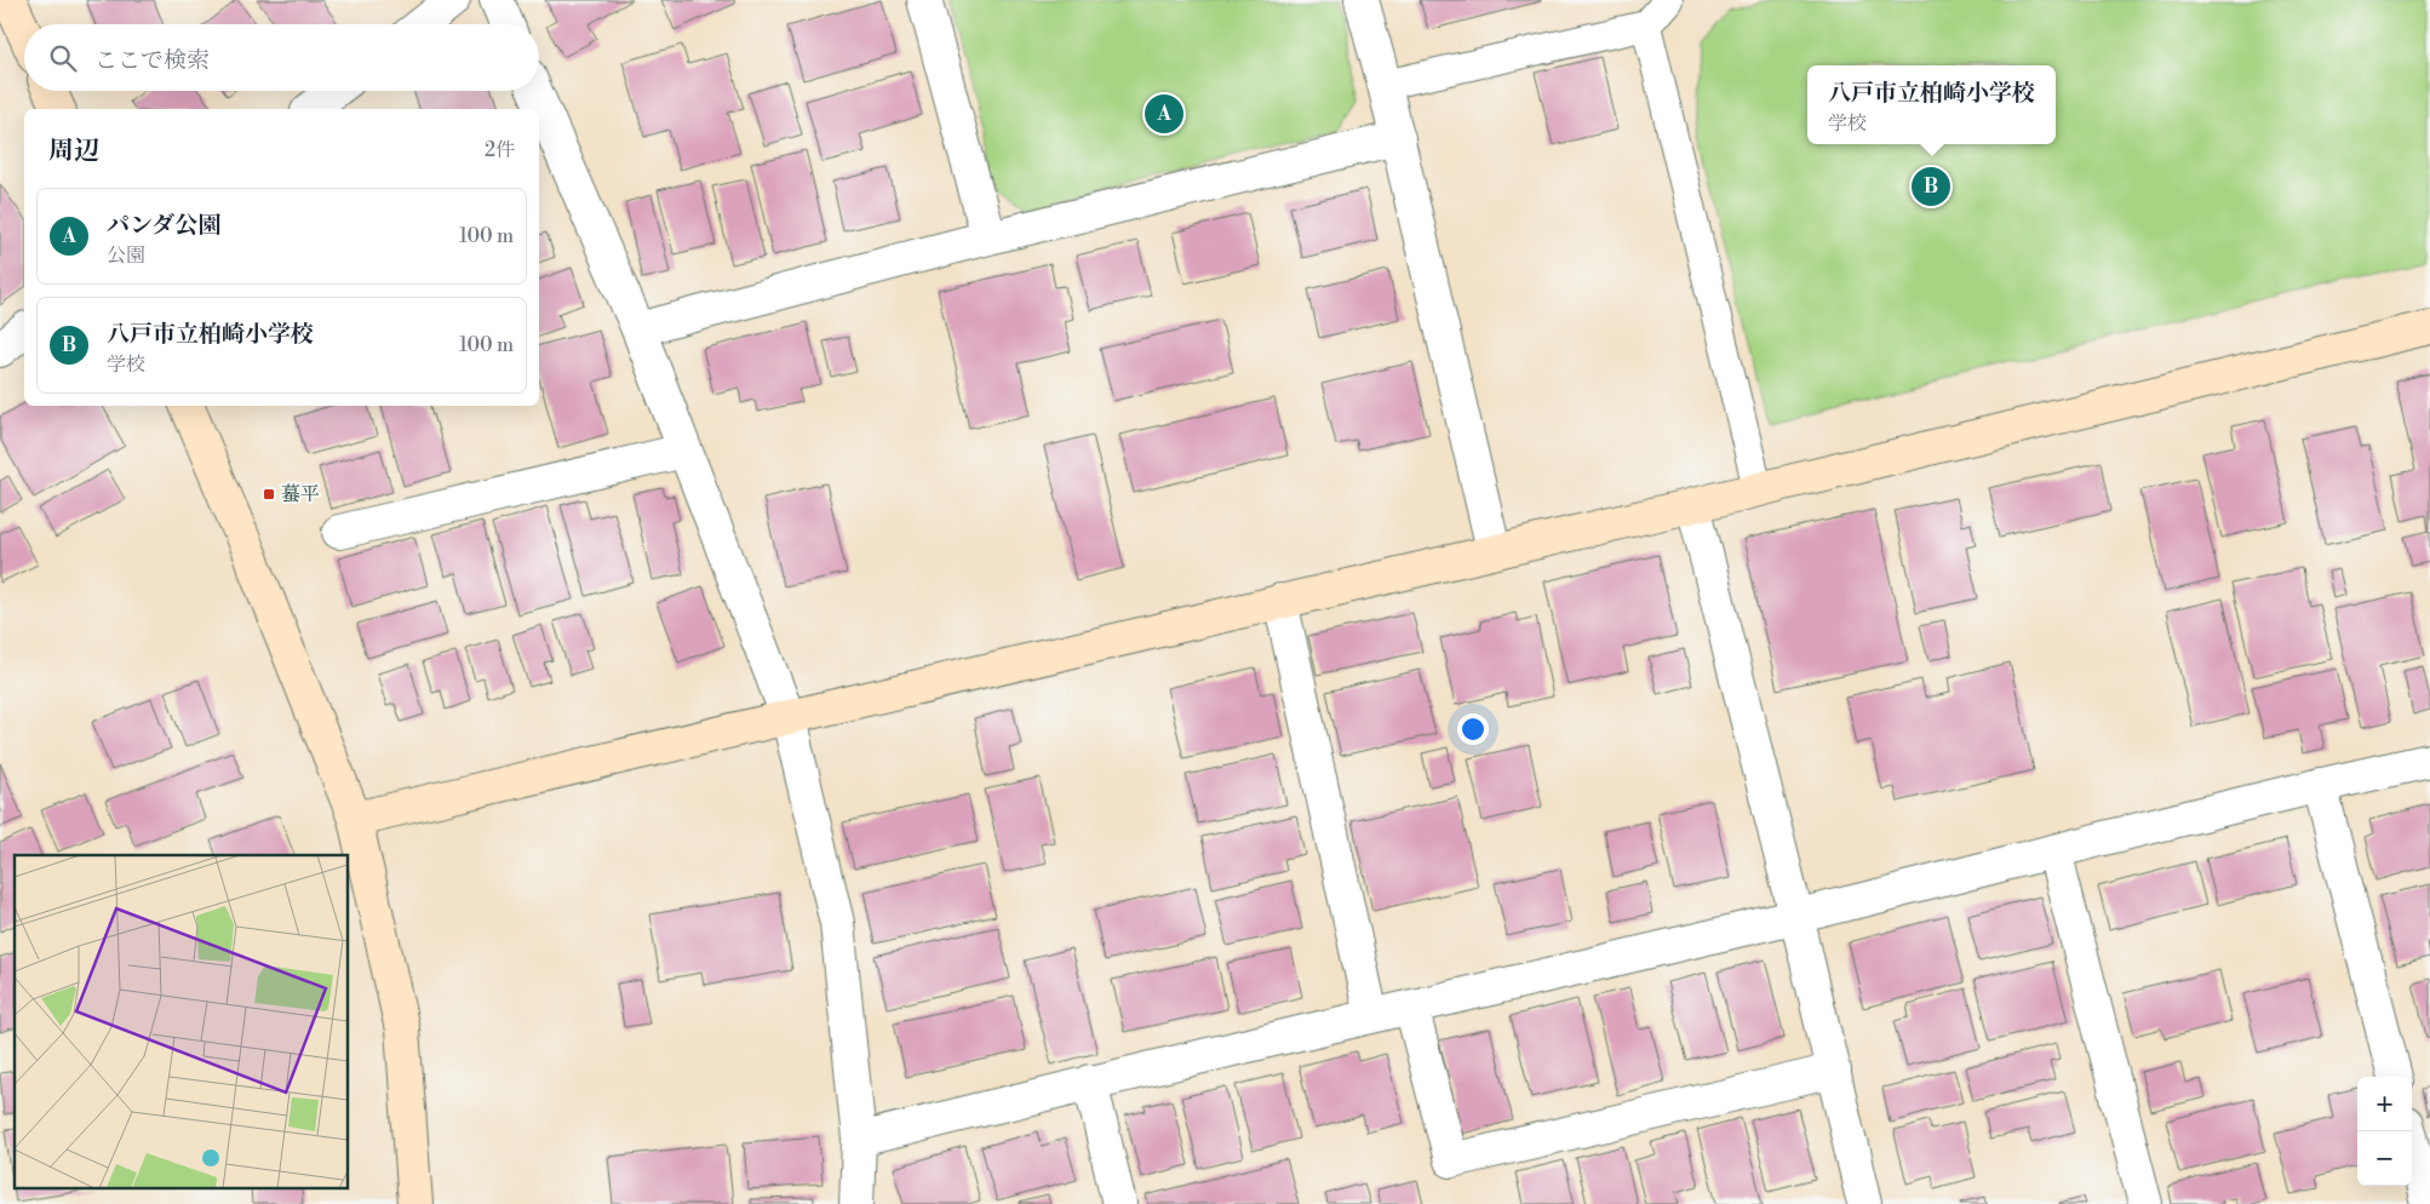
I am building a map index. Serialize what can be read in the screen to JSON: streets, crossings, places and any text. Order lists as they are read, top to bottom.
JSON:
{
  "places": {
    "transit": ["蟇平"]
  },
  "page": {
    "search": "ここで検索",
    "popup": ["八戸市立柏崎小学校", "学校"],
    "pins": ["A", "B"],
    "heading": ["周辺", "2件"],
    "list": [
      {
        "mark": "A",
        "name": "パンダ公園",
        "note": "公園",
        "value": "100 m"
      },
      {
        "mark": "B",
        "name": "八戸市立柏崎小学校",
        "note": "学校",
        "value": "100 m"
      }
    ],
    "map_buttons": ["+", "−"]
  }
}
